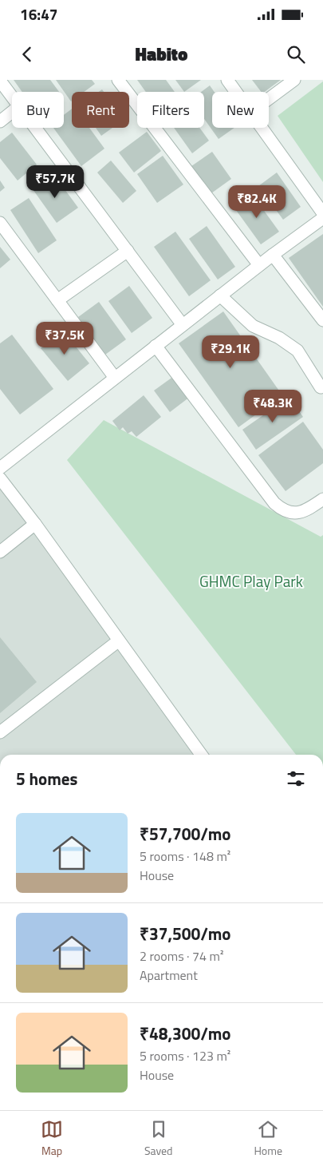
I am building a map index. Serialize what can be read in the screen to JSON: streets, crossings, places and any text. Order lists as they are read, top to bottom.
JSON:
{
  "parks": ["GHMC Play Park"],
  "page": {
    "status": "16:47",
    "header": "Habito",
    "chip": [
      "Buy",
      "Rent",
      "Filters",
      "New"
    ],
    "price": [
      "₹57.7K",
      "₹82.4K",
      "₹37.5K",
      "₹29.1K",
      "₹48.3K"
    ],
    "heading": "5 homes",
    "list": [
      {
        "name": "₹57,700/mo",
        "note": "5 rooms · 148 m² · House"
      },
      {
        "name": "₹37,500/mo",
        "note": "2 rooms · 74 m² · Apartment"
      },
      {
        "name": "₹48,300/mo",
        "note": "5 rooms · 123 m² · House"
      }
    ],
    "tabs": ["Map", "Saved", "Home"]
  }
}
